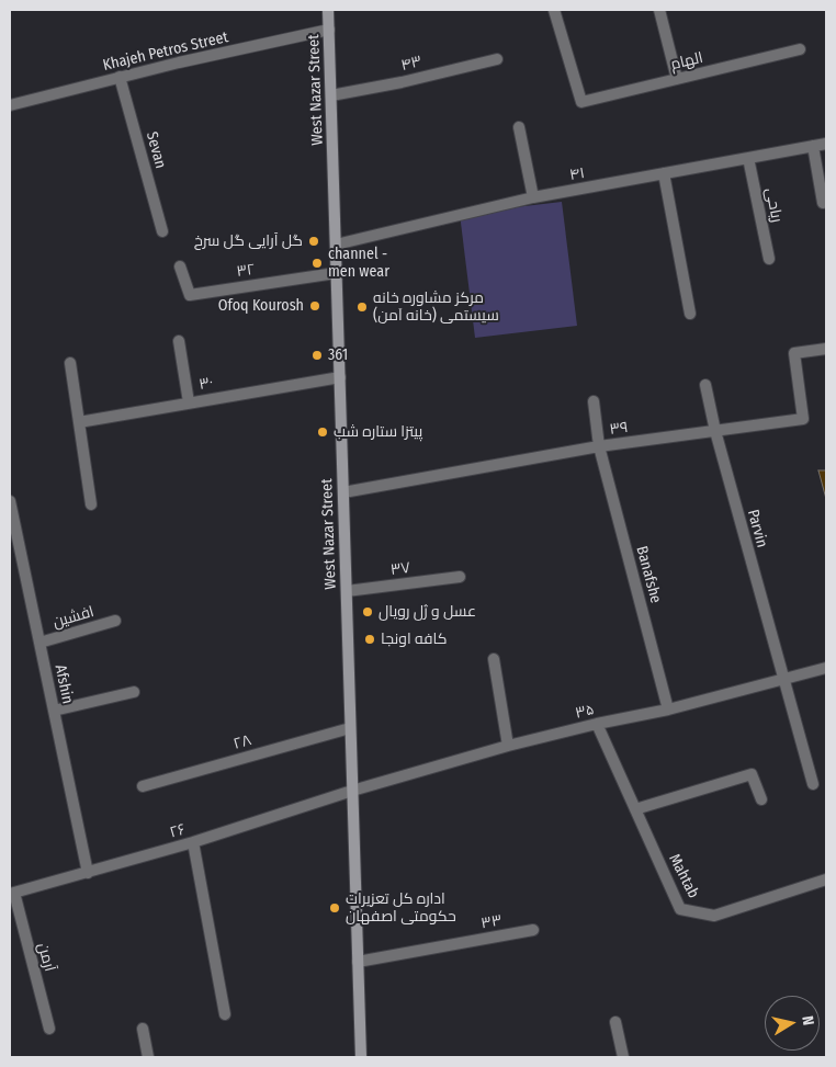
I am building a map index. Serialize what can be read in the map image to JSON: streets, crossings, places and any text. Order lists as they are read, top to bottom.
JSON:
{
  "streets": {
    "main road": ["West Nazar Street"],
    "street": [
      "Khajeh Petros Street",
      "الهام",
      "۴۳",
      "Sevan",
      "۴۱",
      "ریاحی",
      "۳۲",
      "۳۰",
      "۳۹",
      "Parvin",
      "۳۷",
      "Banafshe",
      "افشین",
      "Afshin",
      "۳۵",
      "۲۸",
      "۲۶",
      "Mahtab",
      "۳۳",
      "آرمن"
    ]
  },
  "crossings": [
    ["Khajeh Petros Street", "West Nazar Street"],
    ["Khajeh Petros Street", "Sevan"],
    ["۴۳", "West Nazar Street"],
    ["West Nazar Street", "۴۱"],
    ["West Nazar Street", "۳۲"],
    ["West Nazar Street", "۳۰"],
    ["West Nazar Street", "۳۹"],
    ["West Nazar Street", "۳۷"],
    ["West Nazar Street", "۳۵"],
    ["West Nazar Street", "۲۸"],
    ["West Nazar Street", "۲۶"],
    ["West Nazar Street", "۳۳"],
    ["۴۱", "ریاحی"],
    ["۳۹", "Parvin"],
    ["۳۹", "Banafshe"],
    ["Parvin", "۳۵"],
    ["Banafshe", "۳۵"],
    ["افشین", "Afshin"],
    ["Afshin", "۲۶"],
    ["۳۵", "۲۶"],
    ["۳۵", "Mahtab"],
    ["۲۶", "آرمن"]
  ],
  "places": [
    "گل آرایی گل سرخ",
    "channel - men wear",
    "Ofoq Kourosh",
    "مرکز مشاوره خانه سیستمی (خانه اَمن)",
    "361",
    "پیتزا ستاره شب",
    "عسل و ژل رویال",
    "کافه اونجا",
    "اداره کل تعزیرات حکومتی اصفهان"
  ],
  "north": "right"
}
